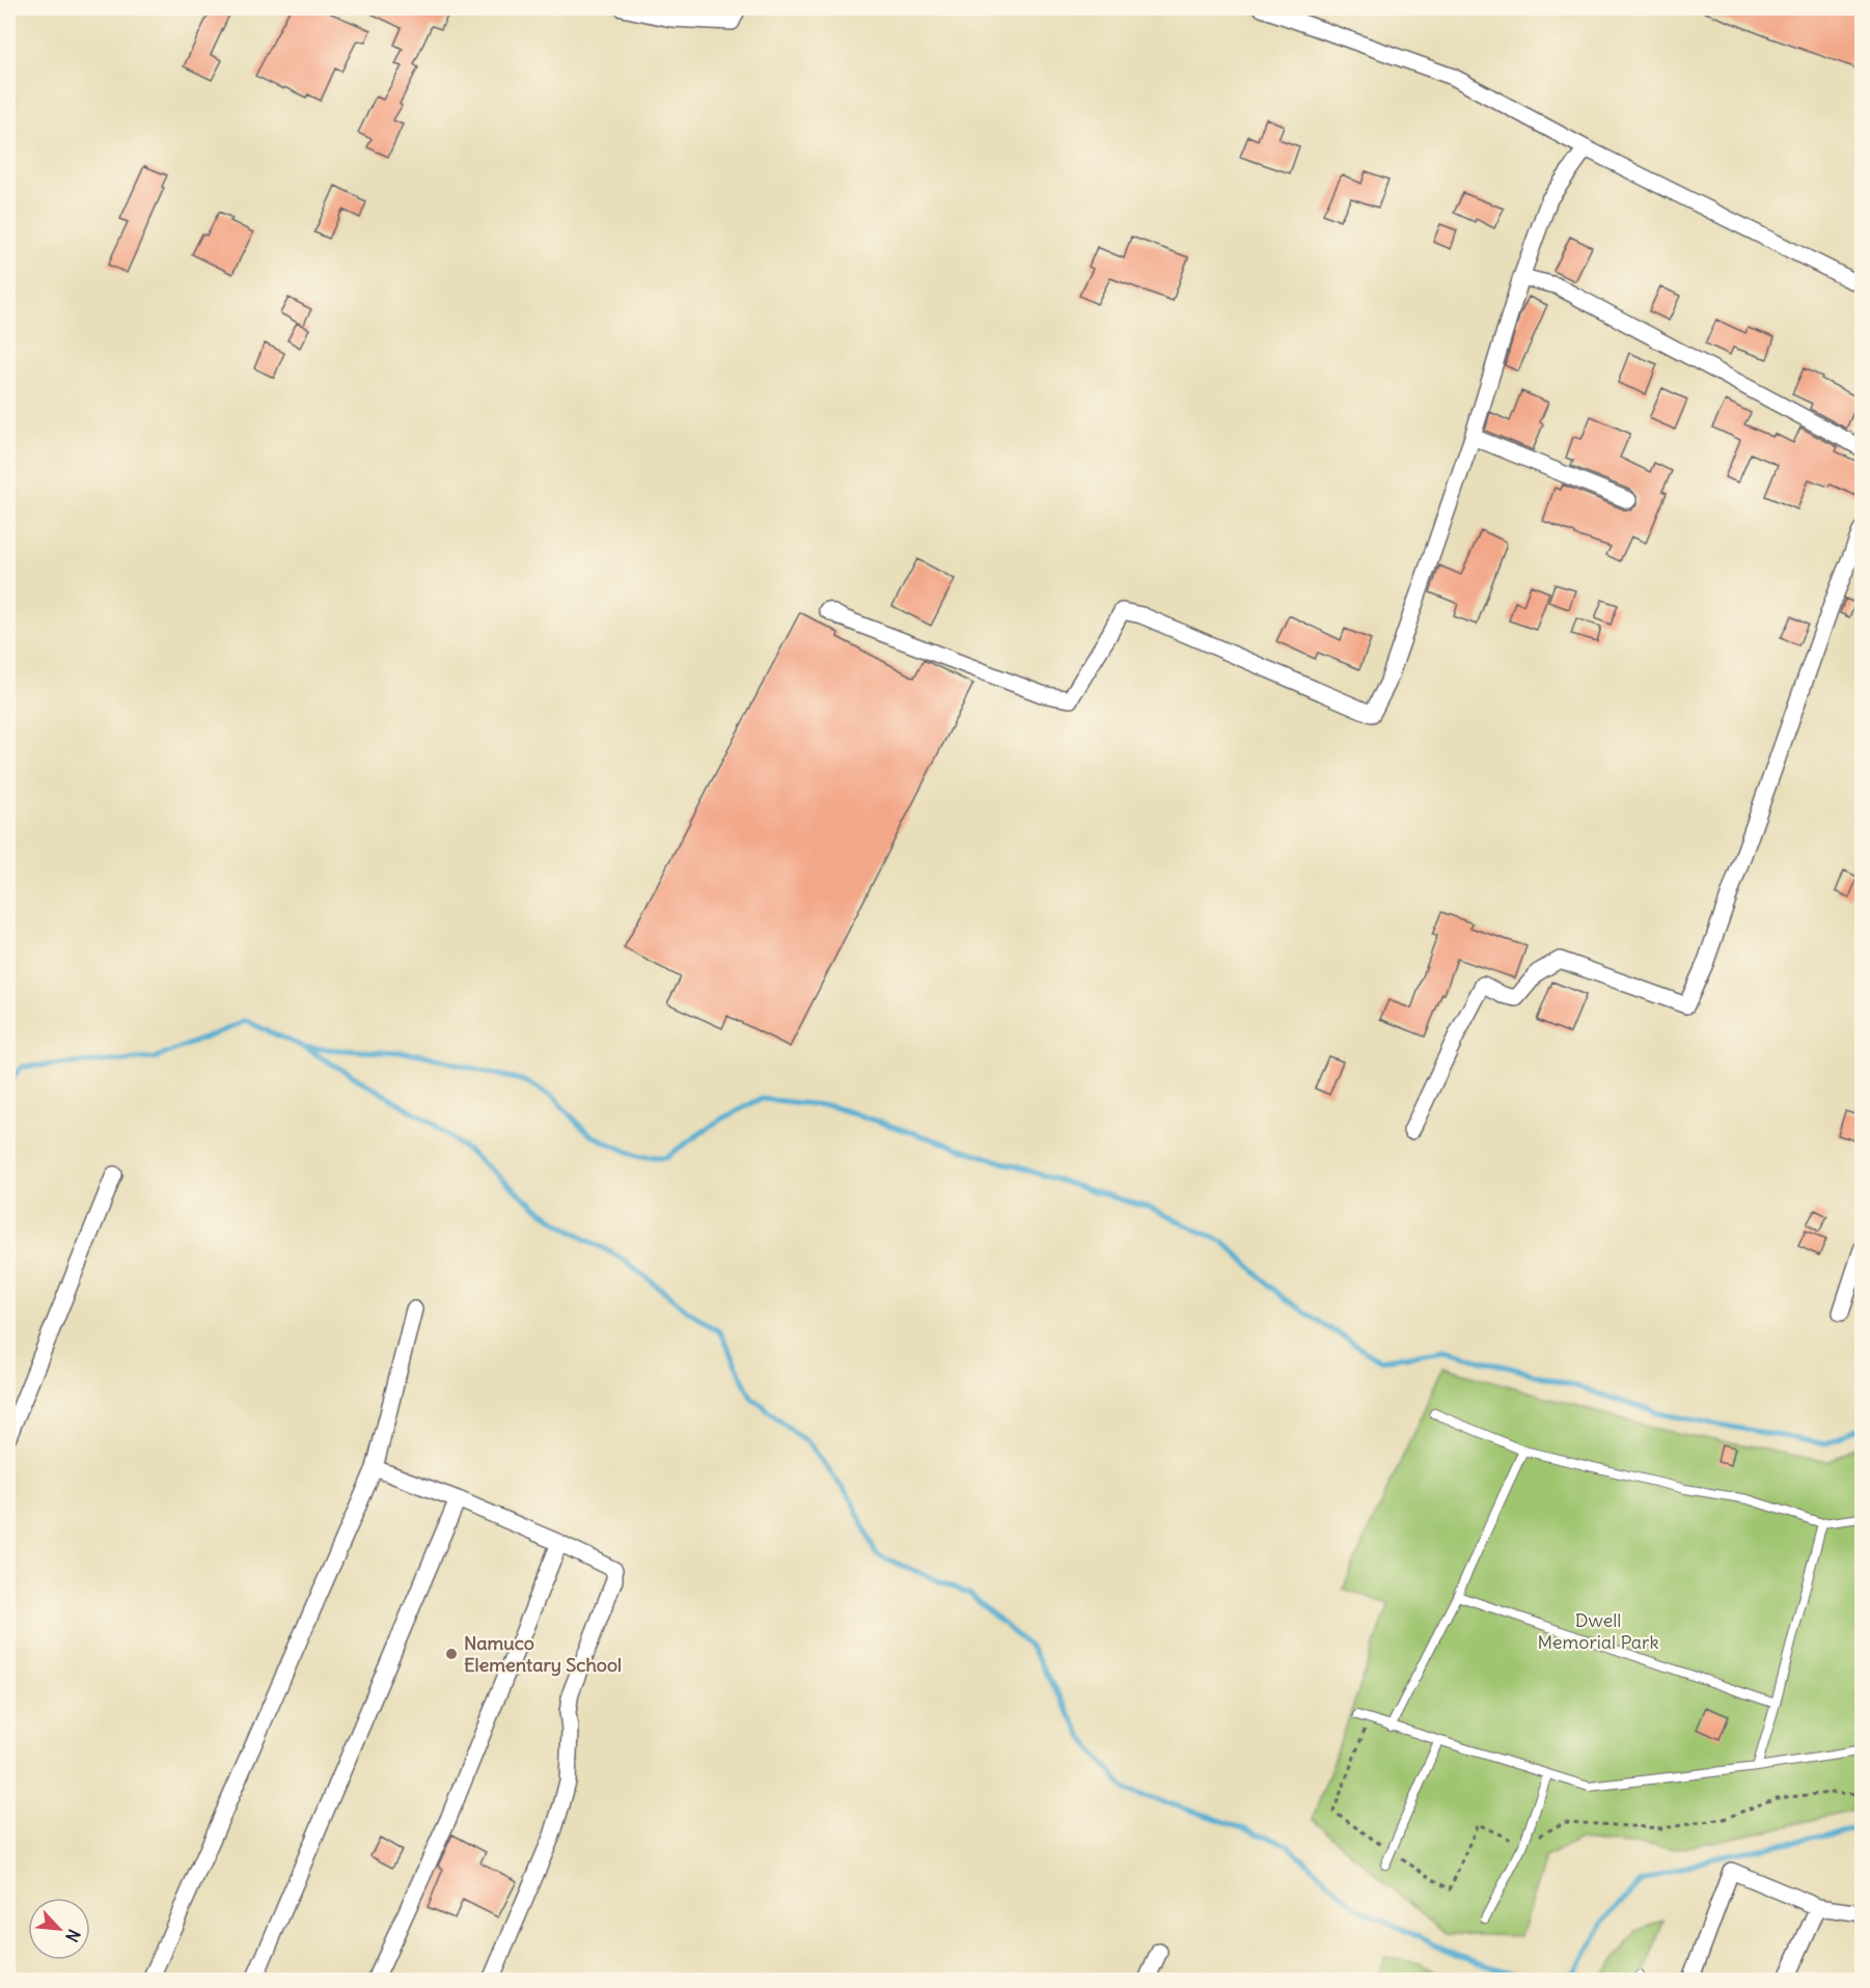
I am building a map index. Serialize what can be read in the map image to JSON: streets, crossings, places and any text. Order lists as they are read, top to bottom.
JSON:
{
  "parks": ["Dwell Memorial Park"],
  "places": ["Namuco Elementary School"],
  "north": "bottom right"
}
